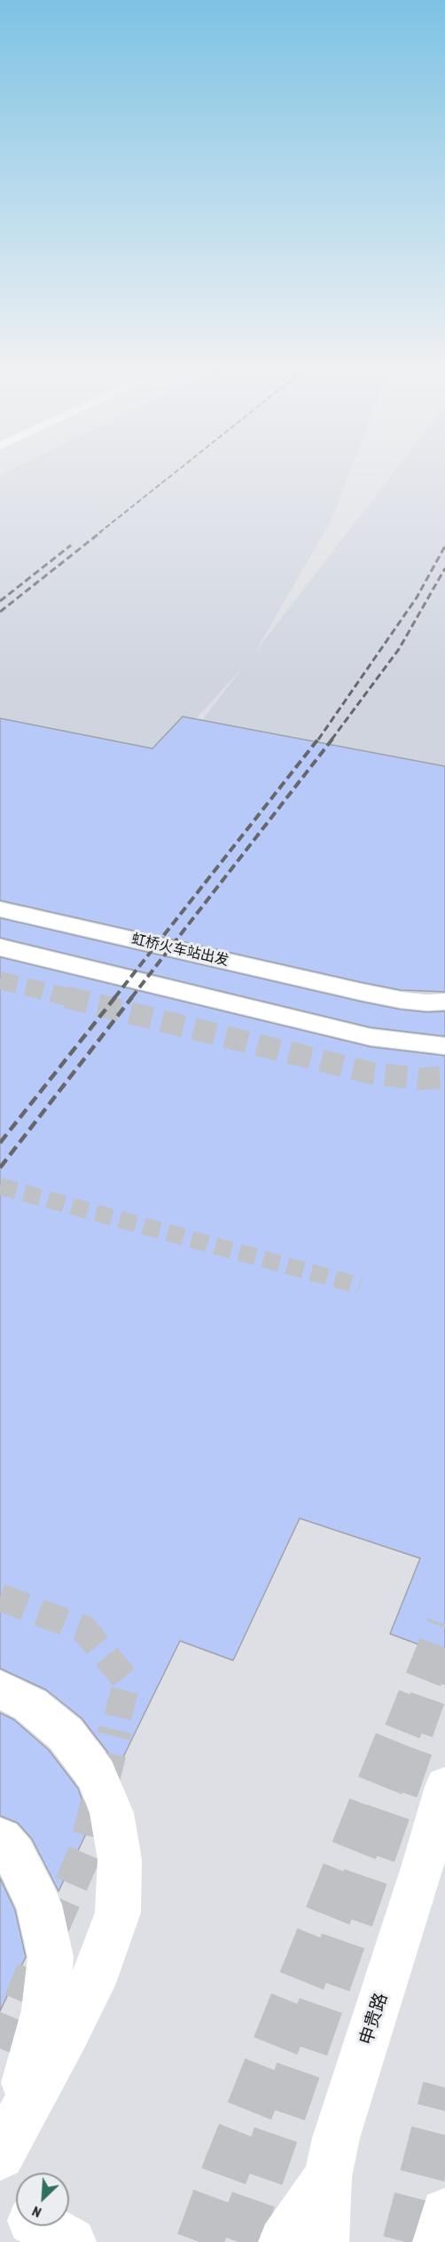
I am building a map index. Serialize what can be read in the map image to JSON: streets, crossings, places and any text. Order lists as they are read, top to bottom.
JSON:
{
  "streets": {
    "highway": ["虹桥火车站出发"],
    "street": ["申贵路"]
  },
  "north": "bottom left"
}
